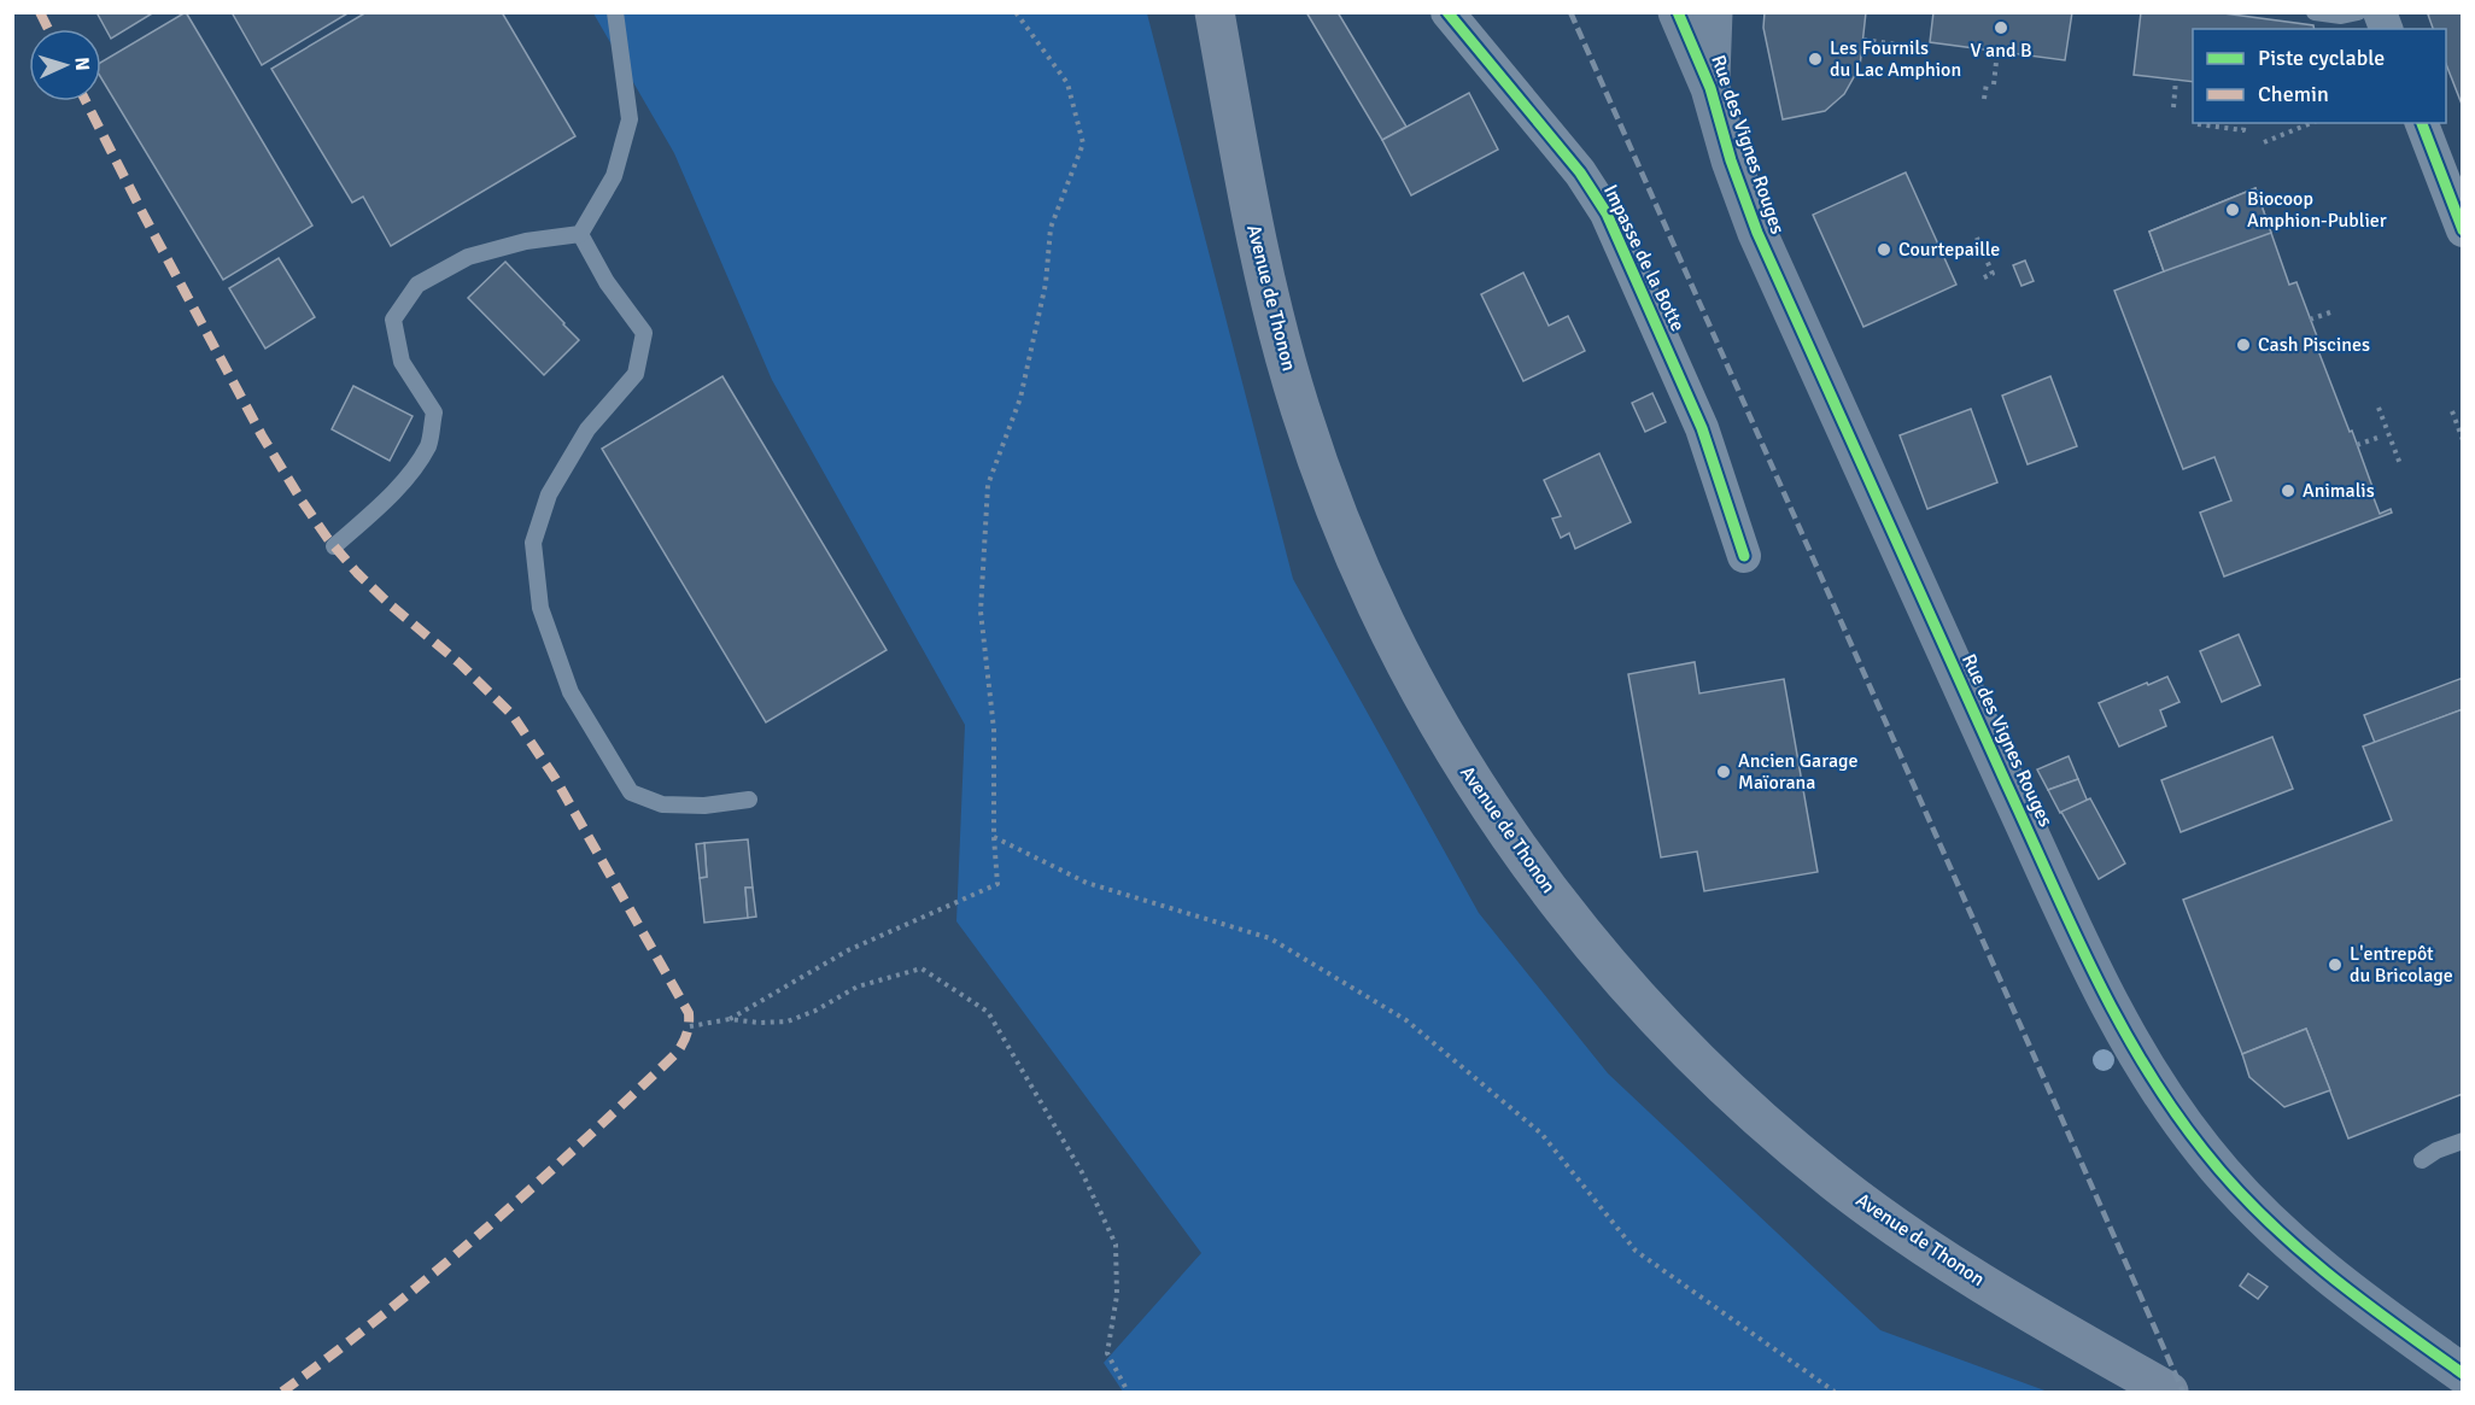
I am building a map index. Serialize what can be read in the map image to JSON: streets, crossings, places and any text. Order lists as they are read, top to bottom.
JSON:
{
  "streets": {
    "main road": ["Avenue de Thonon"],
    "street": ["Rue des Vignes Rouges", "Impasse de la Botte"]
  },
  "places": [
    "V and B",
    "Les Fournils du Lac Amphion",
    "Biocoop Amphion-Publier",
    "Courtepaille",
    "Cash Piscines",
    "Animalis",
    "Ancien Garage Maïorana",
    "L'entrepôt du Bricolage"
  ],
  "legend": ["Piste cyclable", "Chemin"],
  "north": "right"
}
